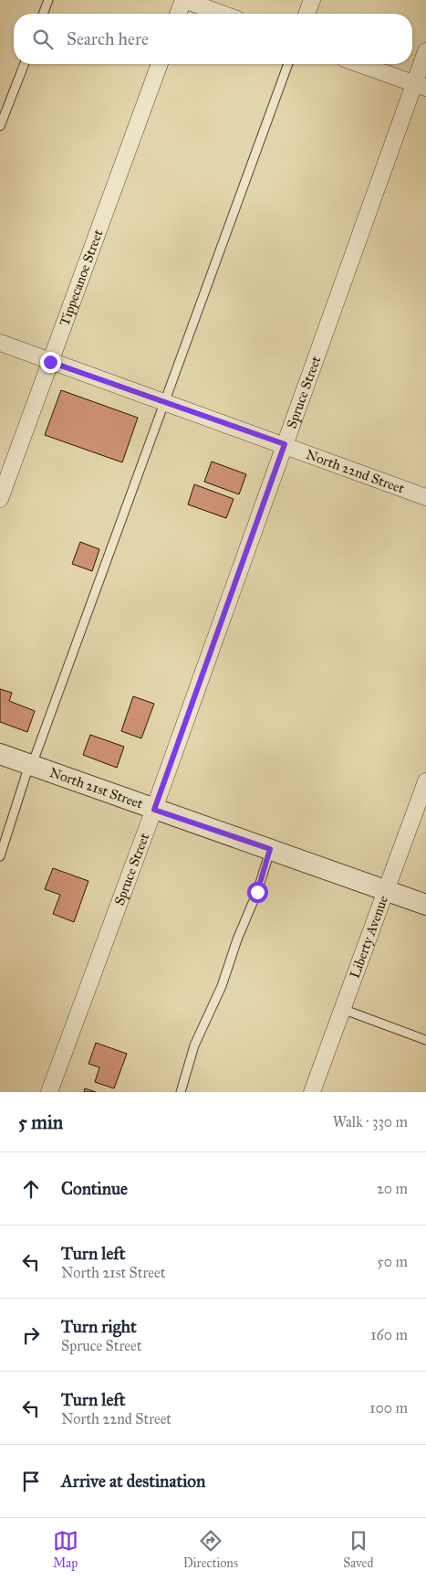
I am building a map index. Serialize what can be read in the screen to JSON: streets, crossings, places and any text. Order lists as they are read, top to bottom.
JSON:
{
  "streets": {
    "street": [
      "Tippecanoe Street",
      "Spruce Street",
      "North 22nd Street",
      "North 21st Street",
      "Liberty Avenue"
    ]
  },
  "crossings": [
    ["Tippecanoe Street", "North 22nd Street"],
    ["Spruce Street", "North 22nd Street"],
    ["Spruce Street", "North 21st Street"],
    ["North 21st Street", "Liberty Avenue"]
  ],
  "page": {
    "search": "Search here",
    "heading": ["5 min", "Walk · 330 m"],
    "list": [
      ["Continue", "20 m"],
      ["Turn left", "North 21st Street", "50 m"],
      ["Turn right", "Spruce Street", "160 m"],
      ["Turn left", "North 22nd Street", "100 m"],
      "Arrive at destination"
    ],
    "nav": ["Map", "Directions", "Saved"]
  }
}
